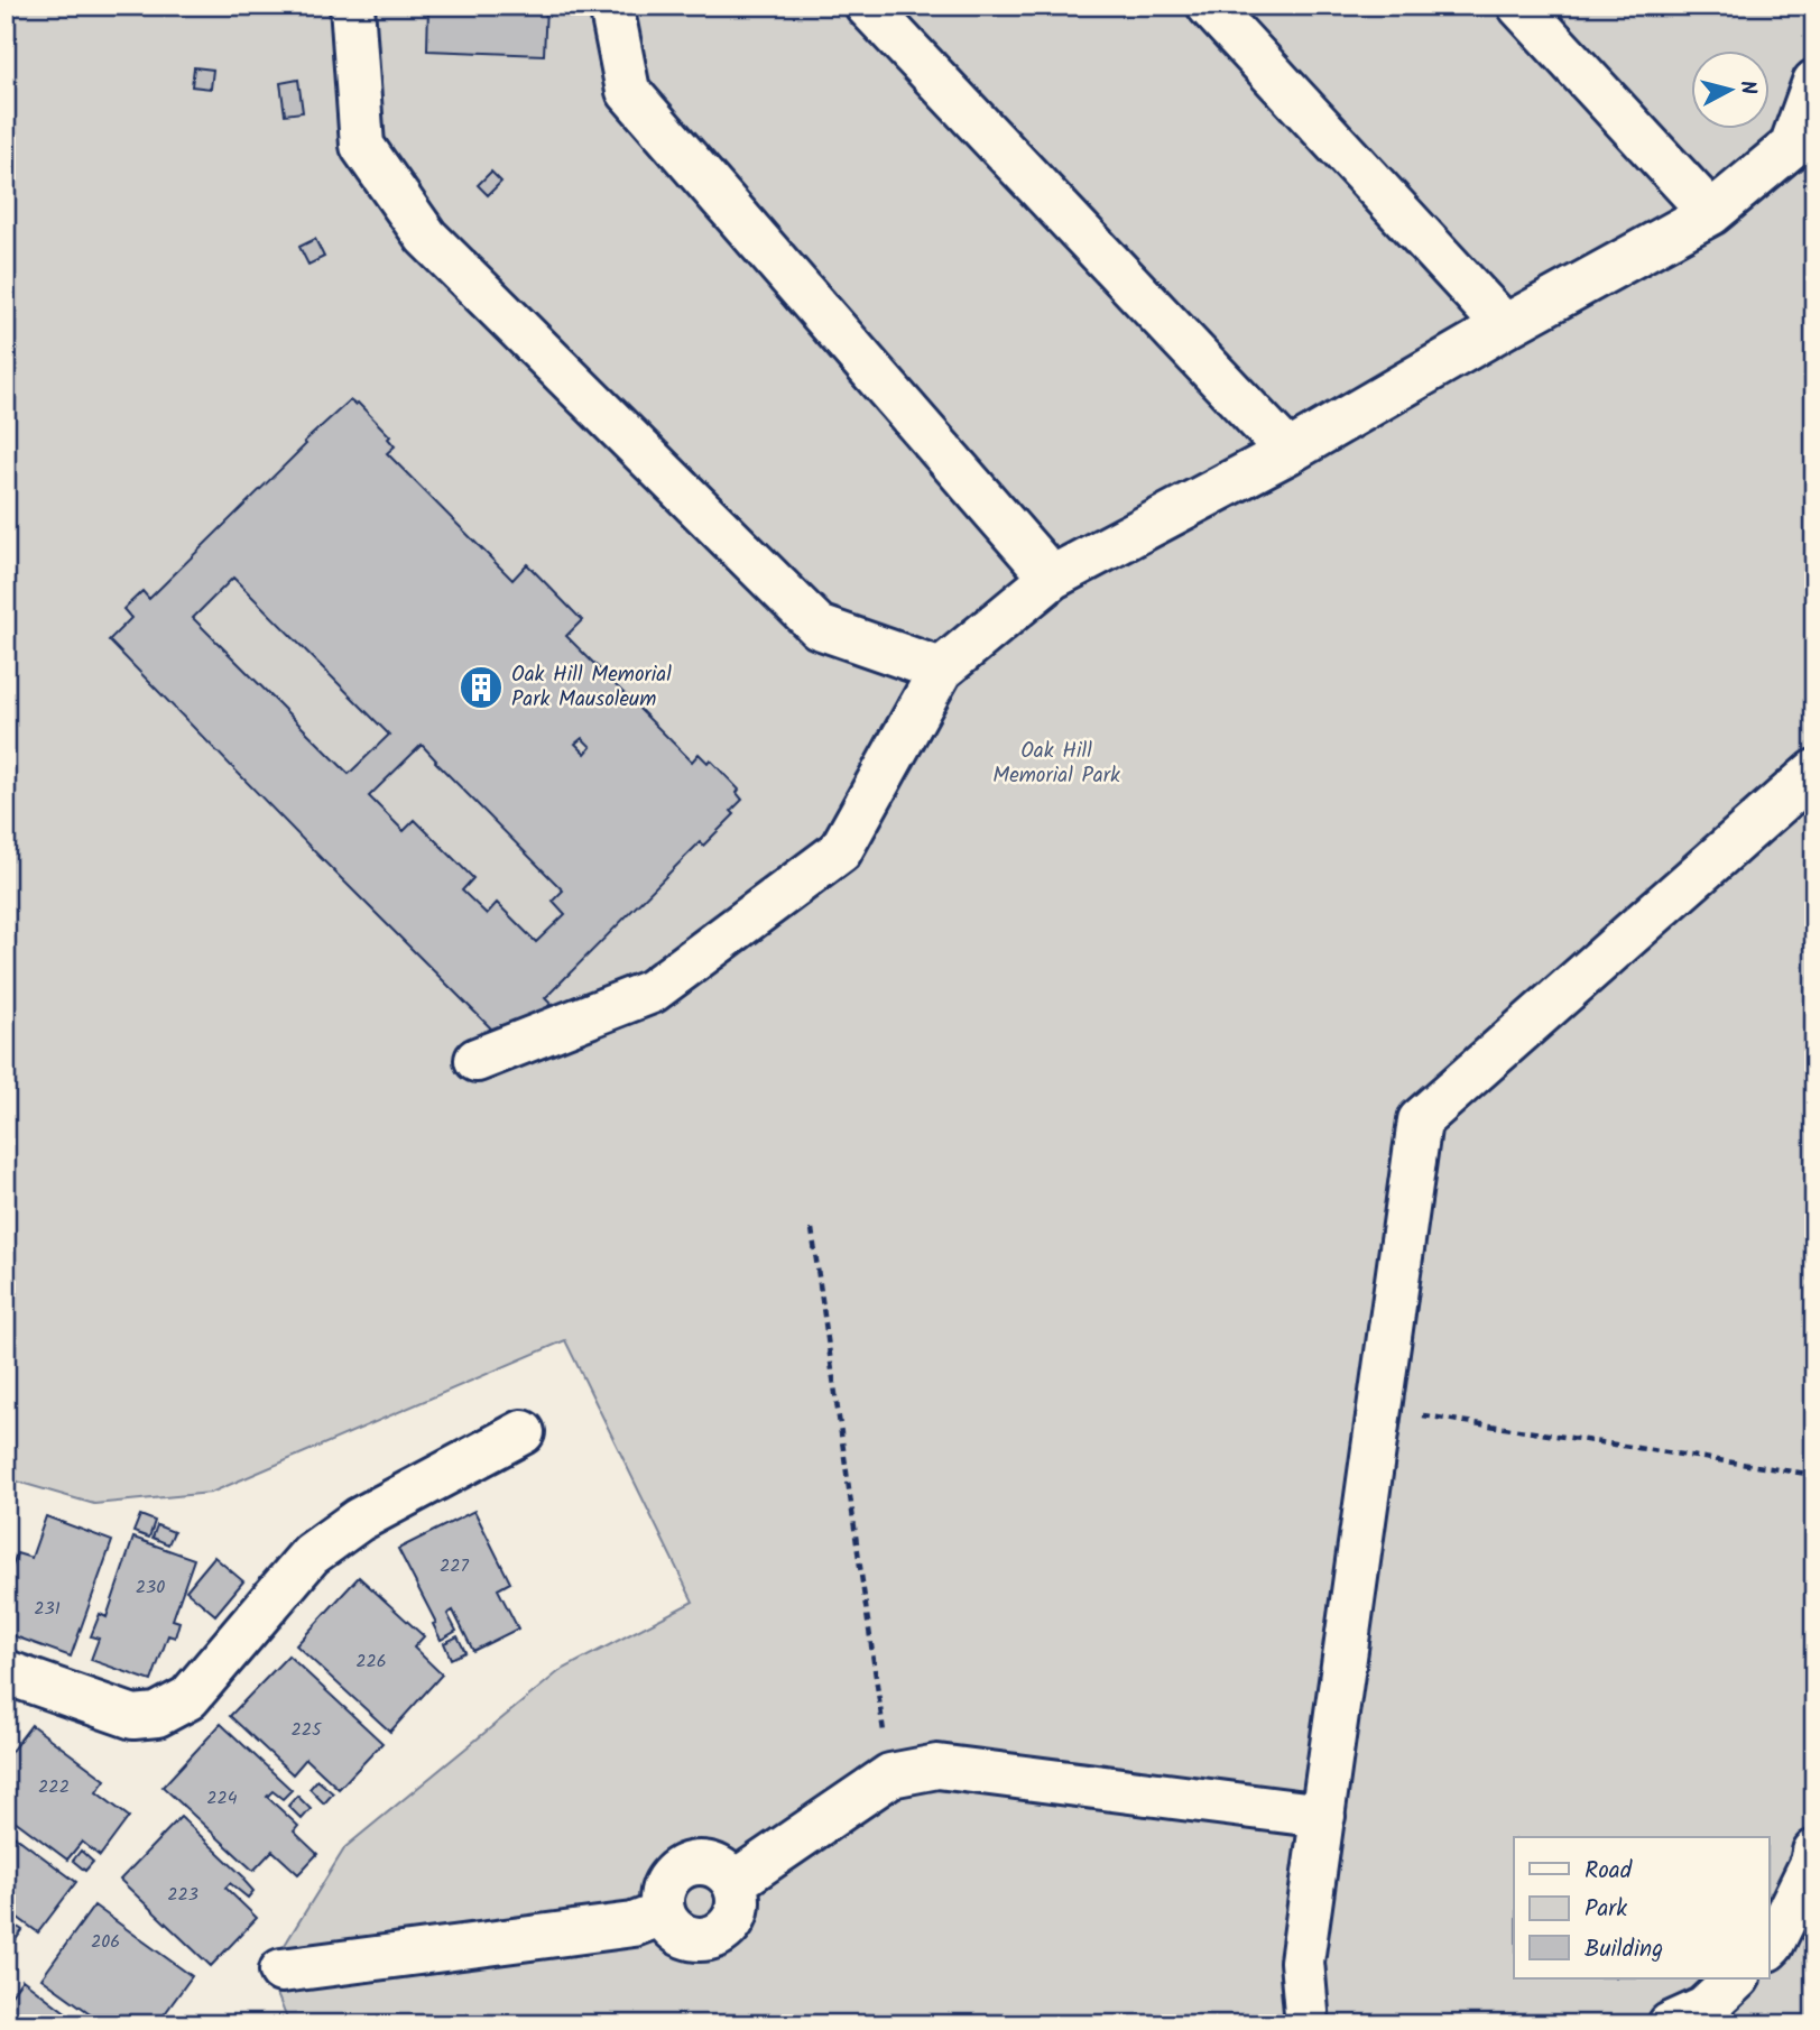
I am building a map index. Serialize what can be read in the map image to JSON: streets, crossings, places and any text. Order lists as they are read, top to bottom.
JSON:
{
  "parks": ["Oak Hill Memorial Park"],
  "places": {
    "building": ["Oak Hill Memorial Park Mausoleum"]
  },
  "house_numbers": [
    "227",
    "230",
    "231",
    "226",
    "225",
    "222",
    "224",
    "223",
    "206"
  ],
  "legend": ["Road", "Park", "Building"],
  "north": "right"
}
